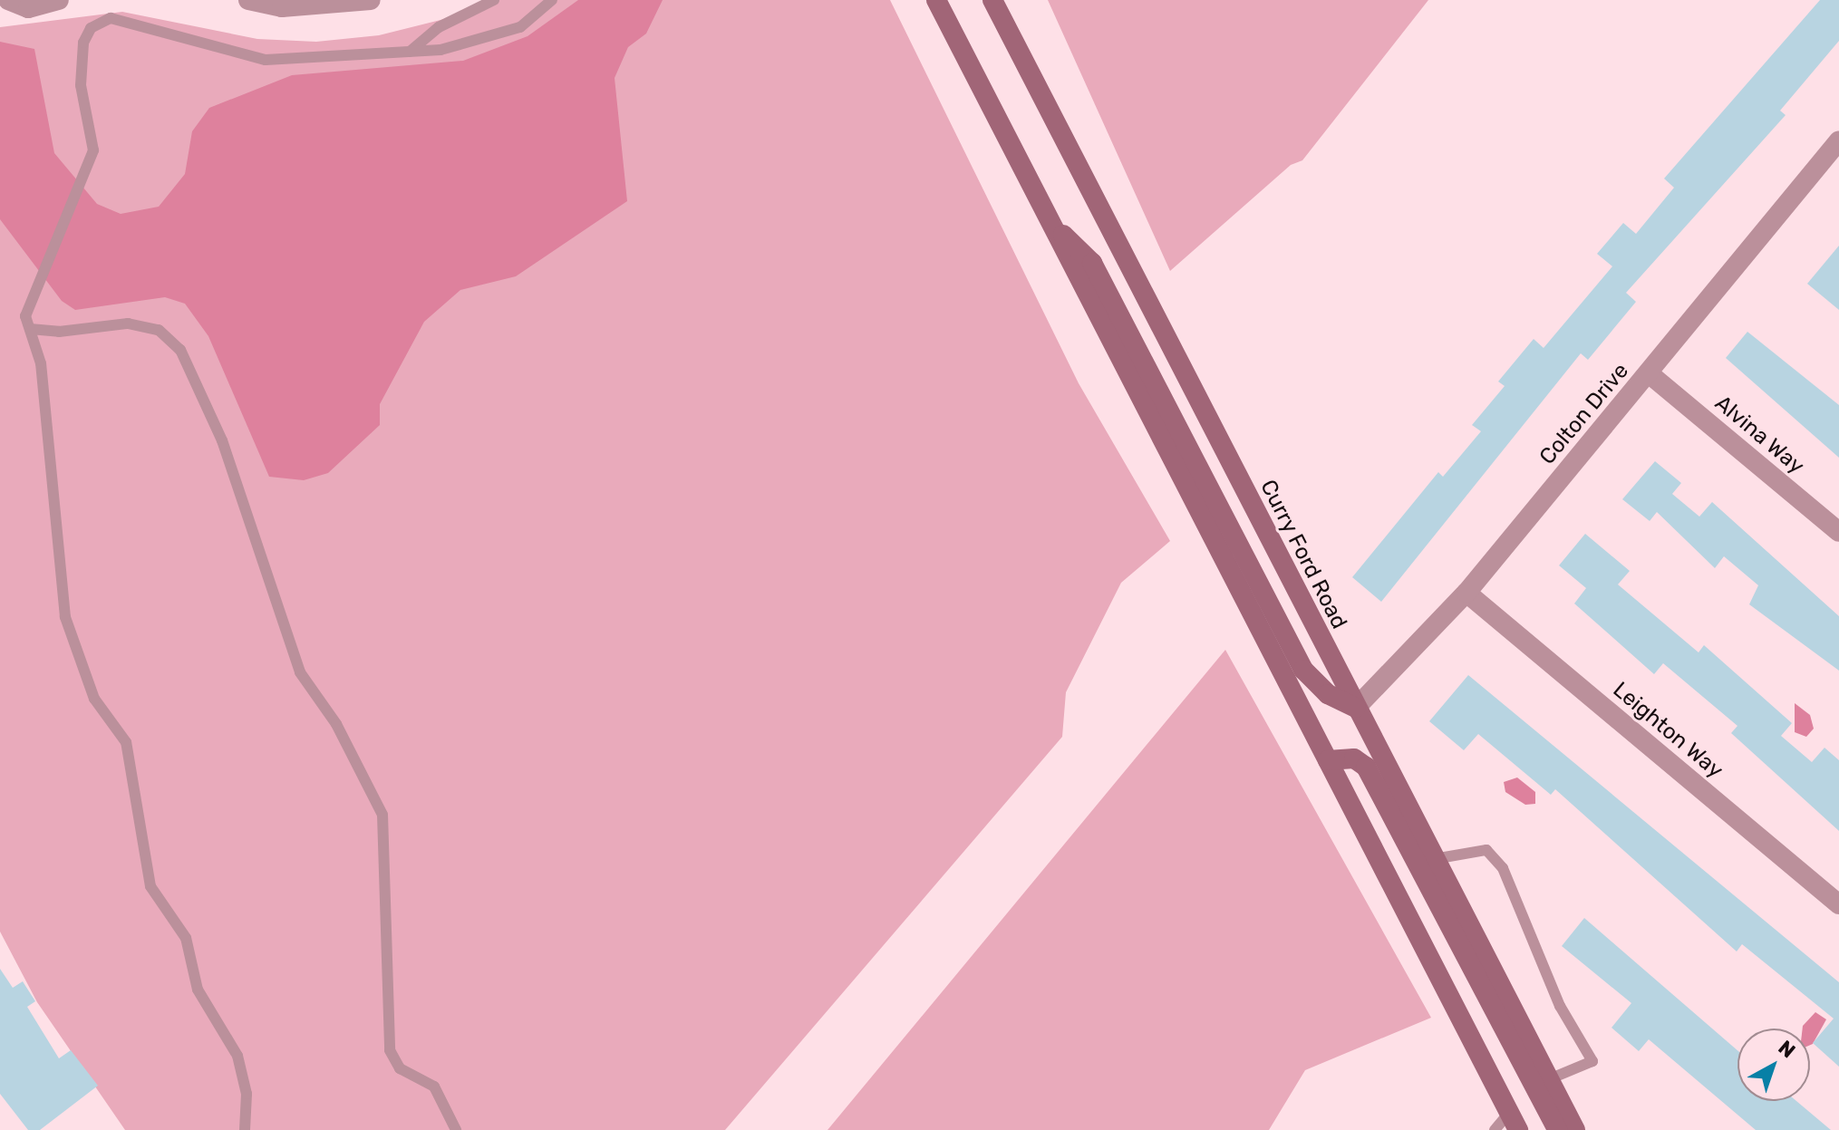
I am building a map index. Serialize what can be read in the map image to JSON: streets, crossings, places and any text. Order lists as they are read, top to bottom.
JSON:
{
  "streets": {
    "main road": ["Curry Ford Road"],
    "street": ["Colton Drive", "Alvina Way", "Leighton Way"]
  },
  "crossings": [
    ["Colton Drive", "Alvina Way"],
    ["Colton Drive", "Curry Ford Road"],
    ["Colton Drive", "Leighton Way"]
  ],
  "north": "top right"
}
